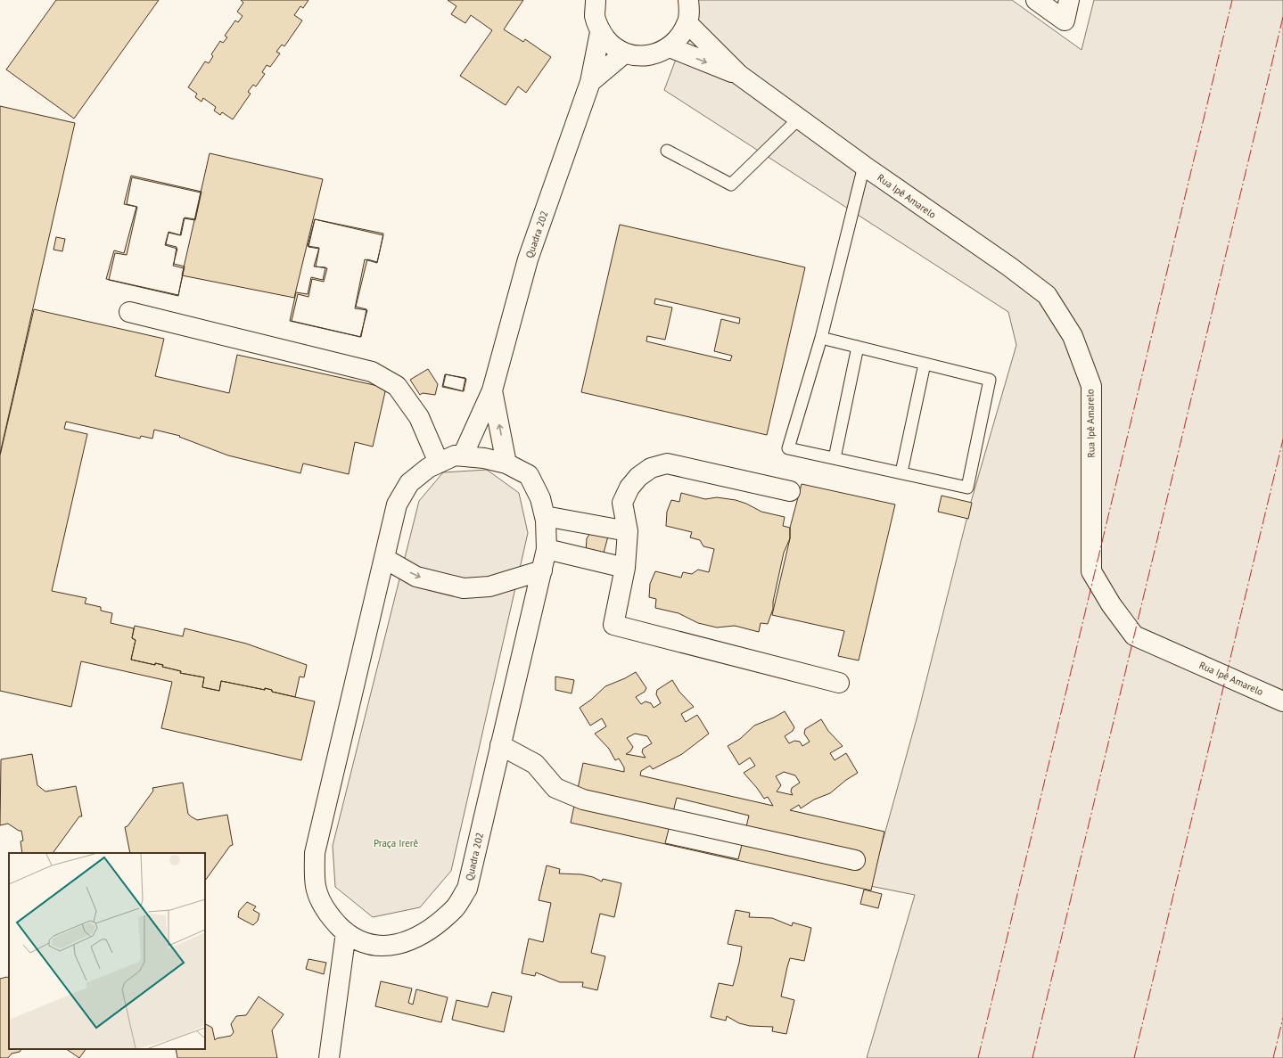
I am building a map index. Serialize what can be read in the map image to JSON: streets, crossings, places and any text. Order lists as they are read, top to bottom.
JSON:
{
  "streets": {
    "street": ["Rua Ipê Amarelo", "Quadra 202"]
  },
  "parks": ["Praça Irerê"]
}
